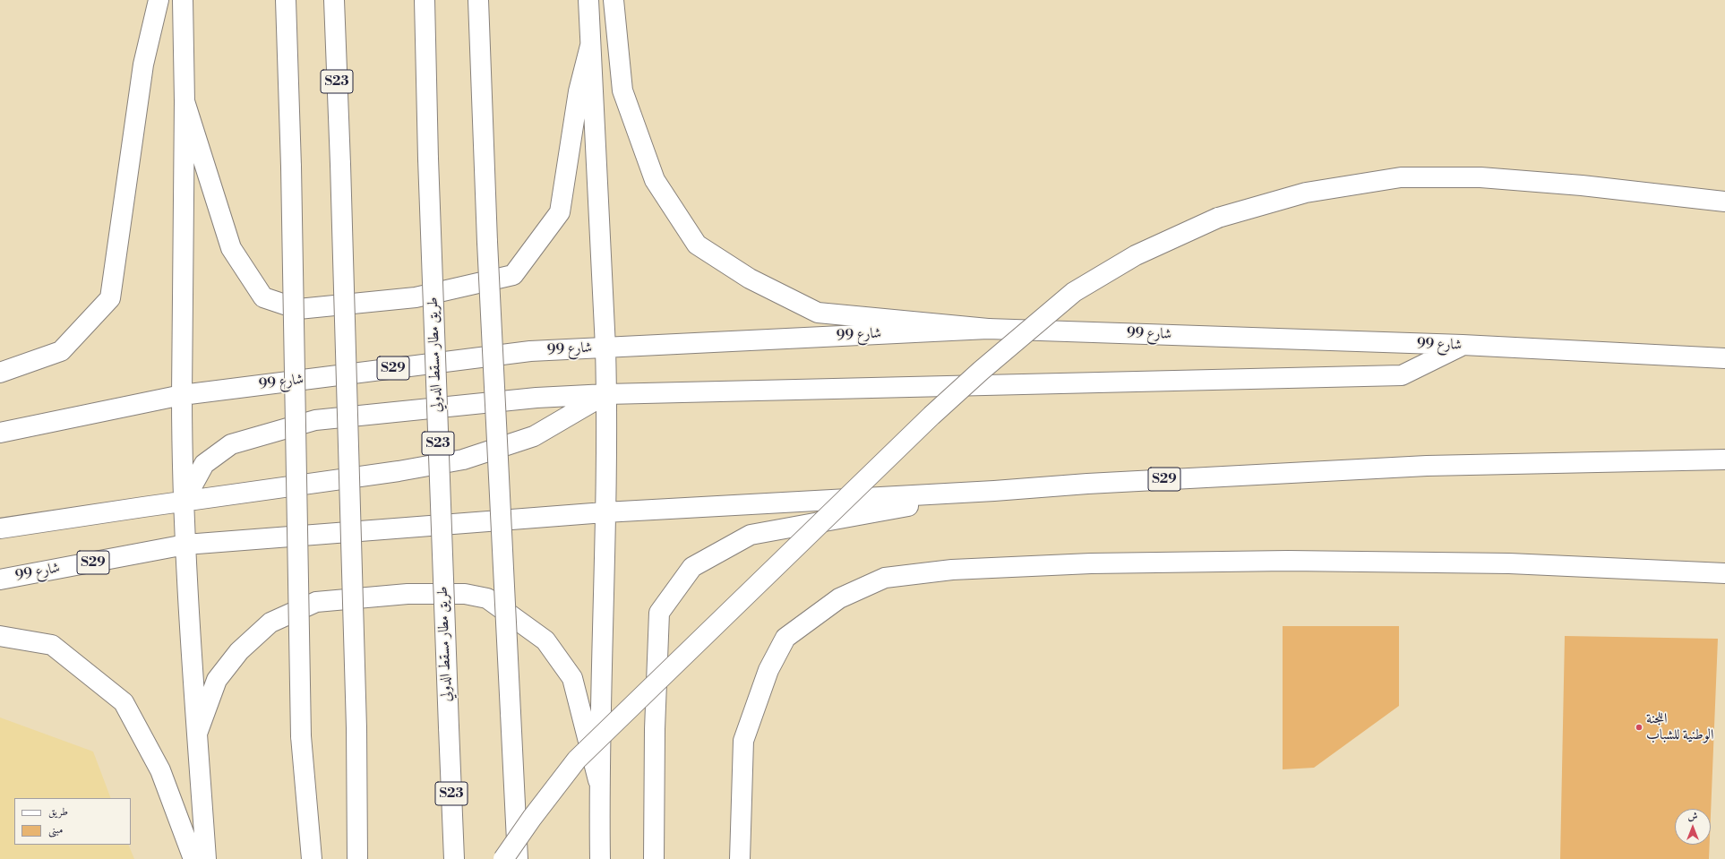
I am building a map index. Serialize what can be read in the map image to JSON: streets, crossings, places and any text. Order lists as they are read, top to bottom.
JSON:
{
  "streets": {
    "main road": [
      "S23",
      "99 شارع",
      "طريق مطار مسقط الدولي",
      "S29"
    ]
  },
  "places": ["اللجنة الوطنية للشباب"],
  "legend": ["طريق", "مبنى"],
  "north": "top"
}
